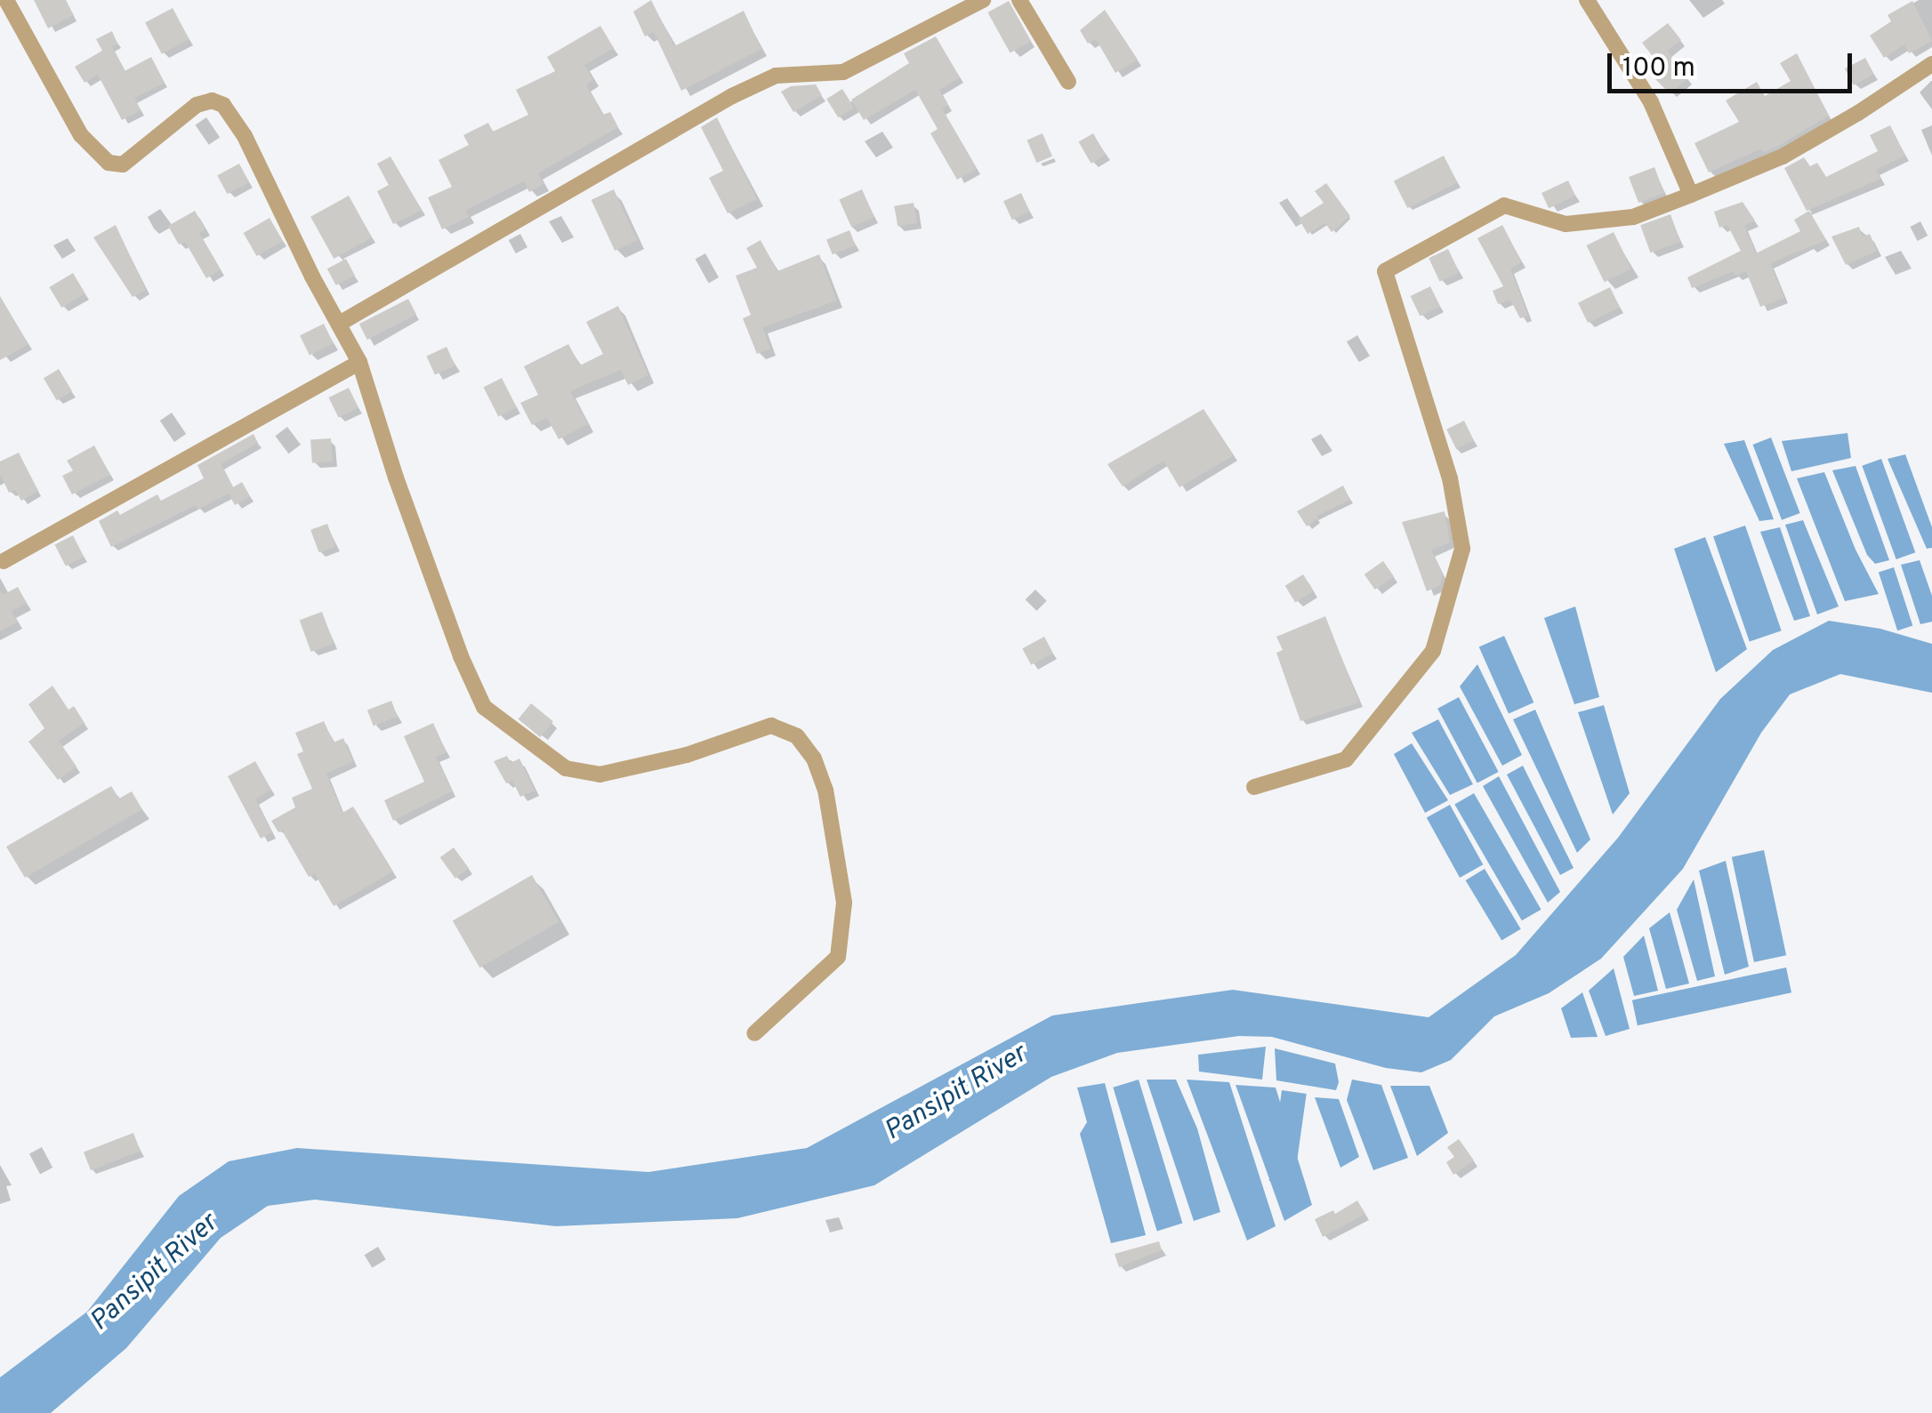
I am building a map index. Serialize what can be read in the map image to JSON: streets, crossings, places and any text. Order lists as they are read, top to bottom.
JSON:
{
  "water": ["Pansipit River"],
  "scale_bar": "100 m"
}
